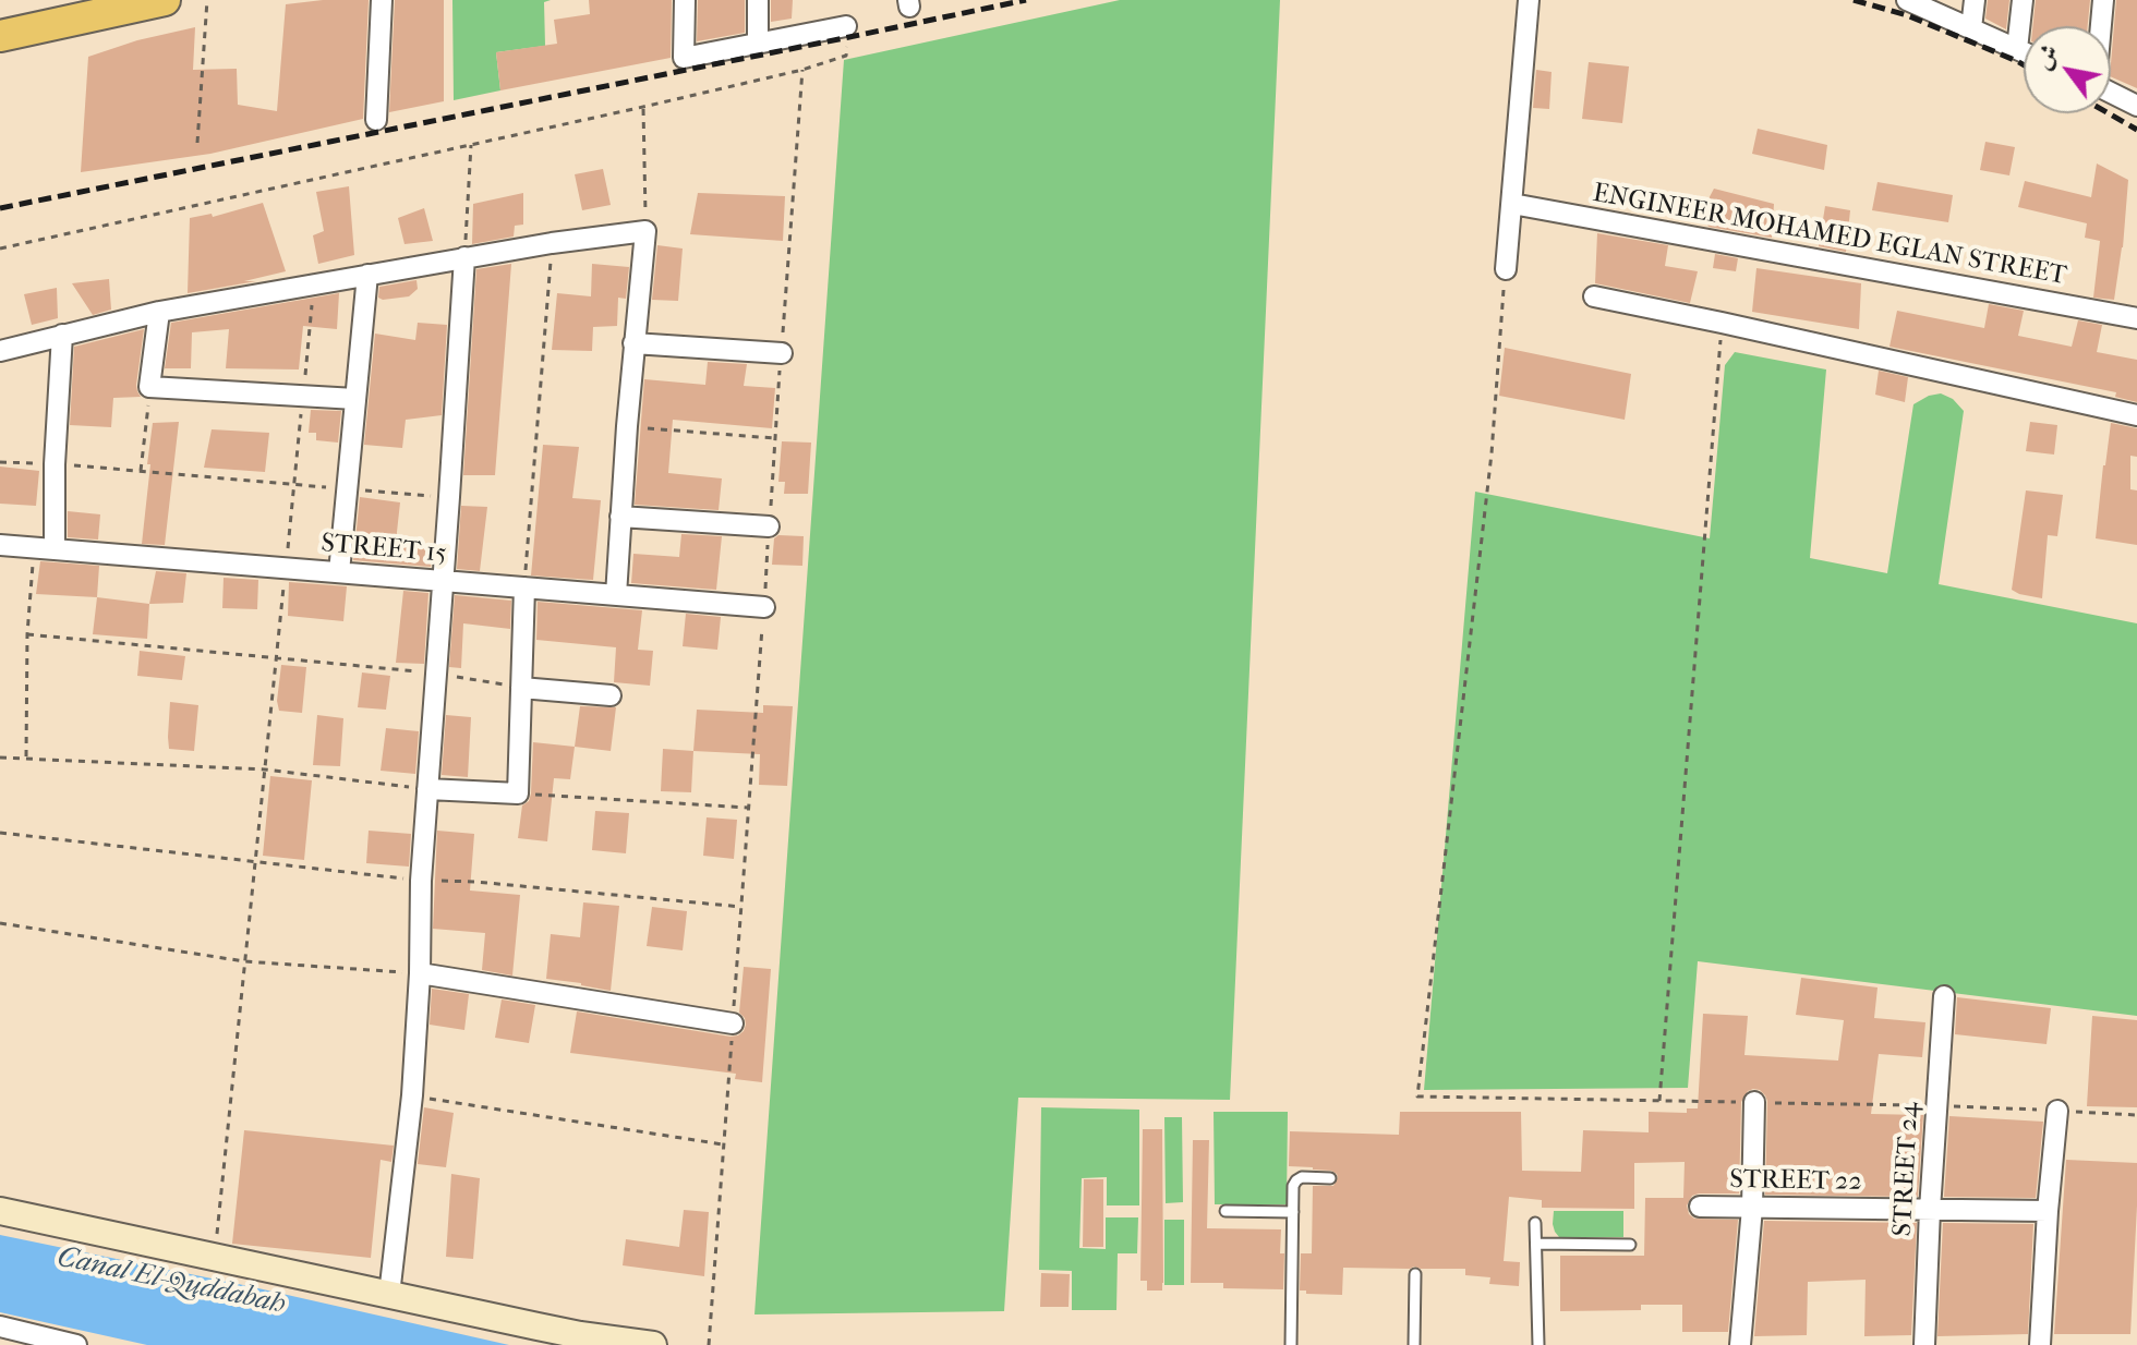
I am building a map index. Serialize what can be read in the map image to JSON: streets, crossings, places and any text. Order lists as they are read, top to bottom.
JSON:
{
  "streets": {
    "street": [
      "ENGINEER MOHAMED EGLAN STREET",
      "STREET 15",
      "STREET 24",
      "STREET 22"
    ]
  },
  "crossings": [
    ["STREET 24", "STREET 22"]
  ],
  "water": ["Canal El-Quddabah"],
  "north": "top left"
}
